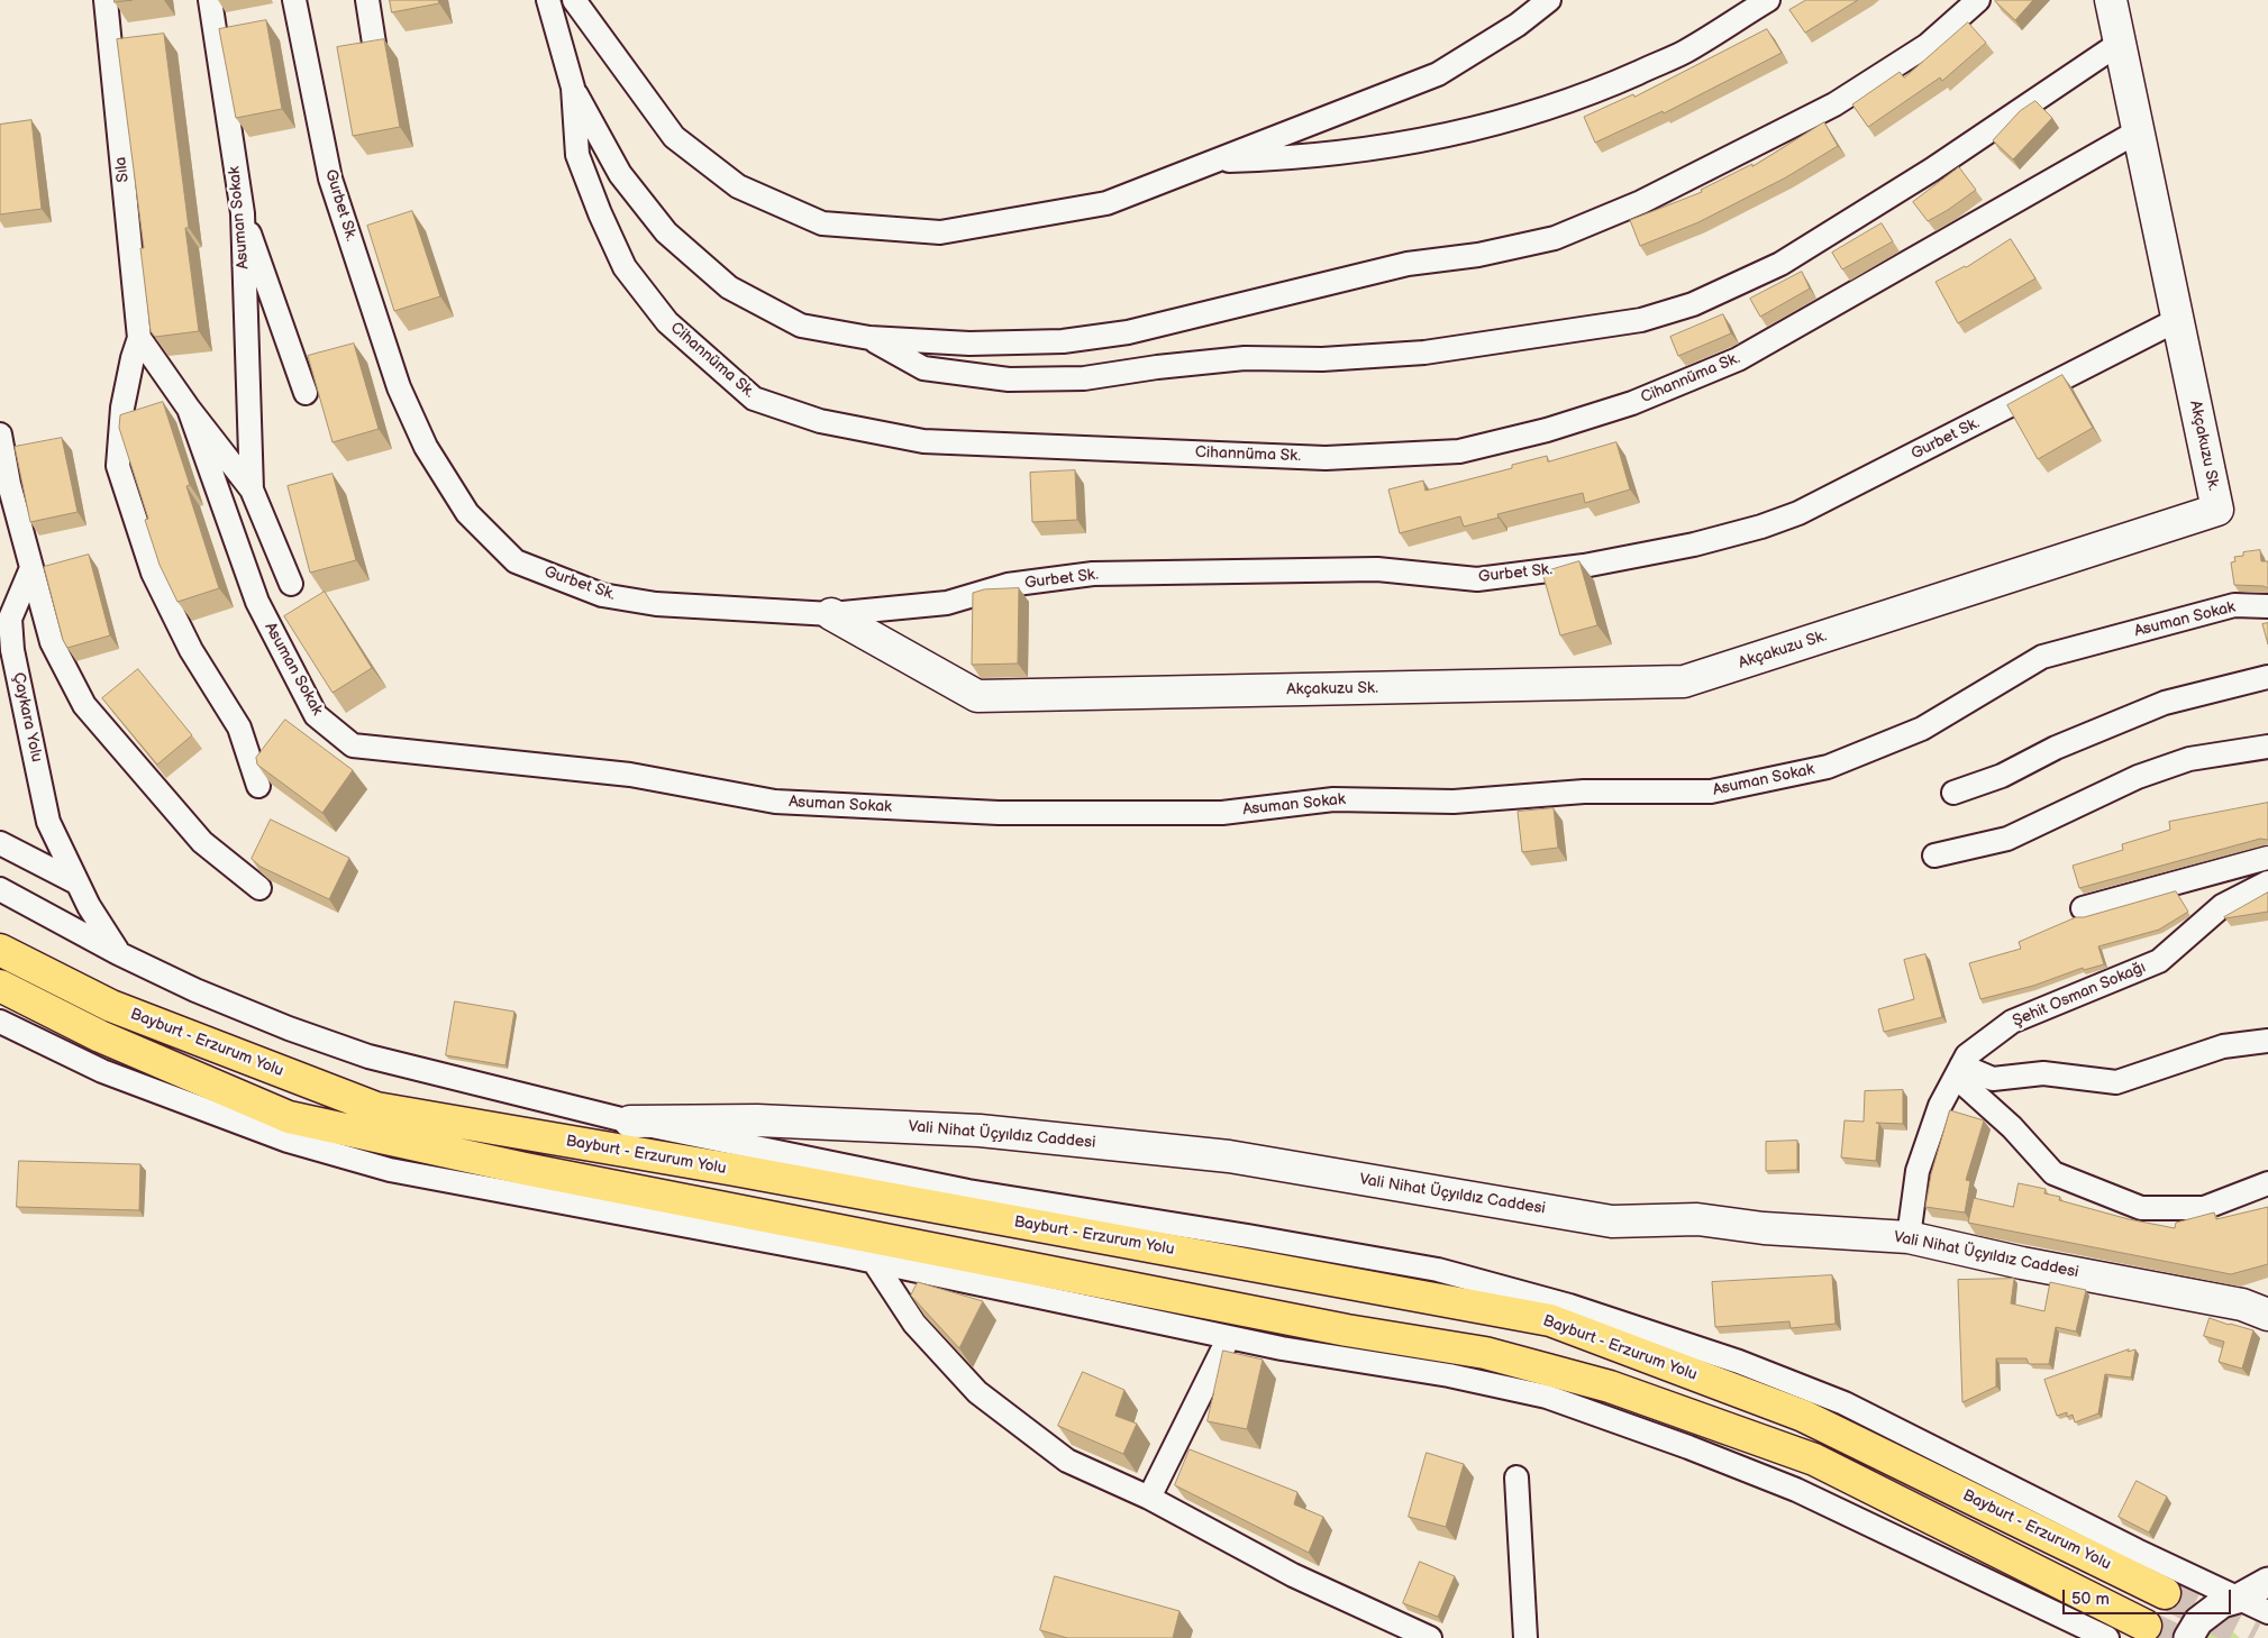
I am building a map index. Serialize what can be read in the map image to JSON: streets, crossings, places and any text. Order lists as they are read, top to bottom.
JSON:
{
  "streets": {
    "highway": ["Bayburt - Erzurum Yolu"],
    "main road": ["Akçakuzu Sk.", "Vali Nihat Üçyıldız Caddesi"],
    "street": [
      "Sıla",
      "Gurbet Sk.",
      "Asuman Sokak",
      "Cihannüma Sk.",
      "Çaykara Yolu",
      "Şehit Osman Sokağı"
    ]
  },
  "crossings": [
    ["Gurbet Sk.", "Akçakuzu Sk."],
    ["Cihannüma Sk.", "Akçakuzu Sk."],
    ["Şehit Osman Sokağı", "Vali Nihat Üçyıldız Caddesi"]
  ],
  "scale_bar": "50 m"
}
